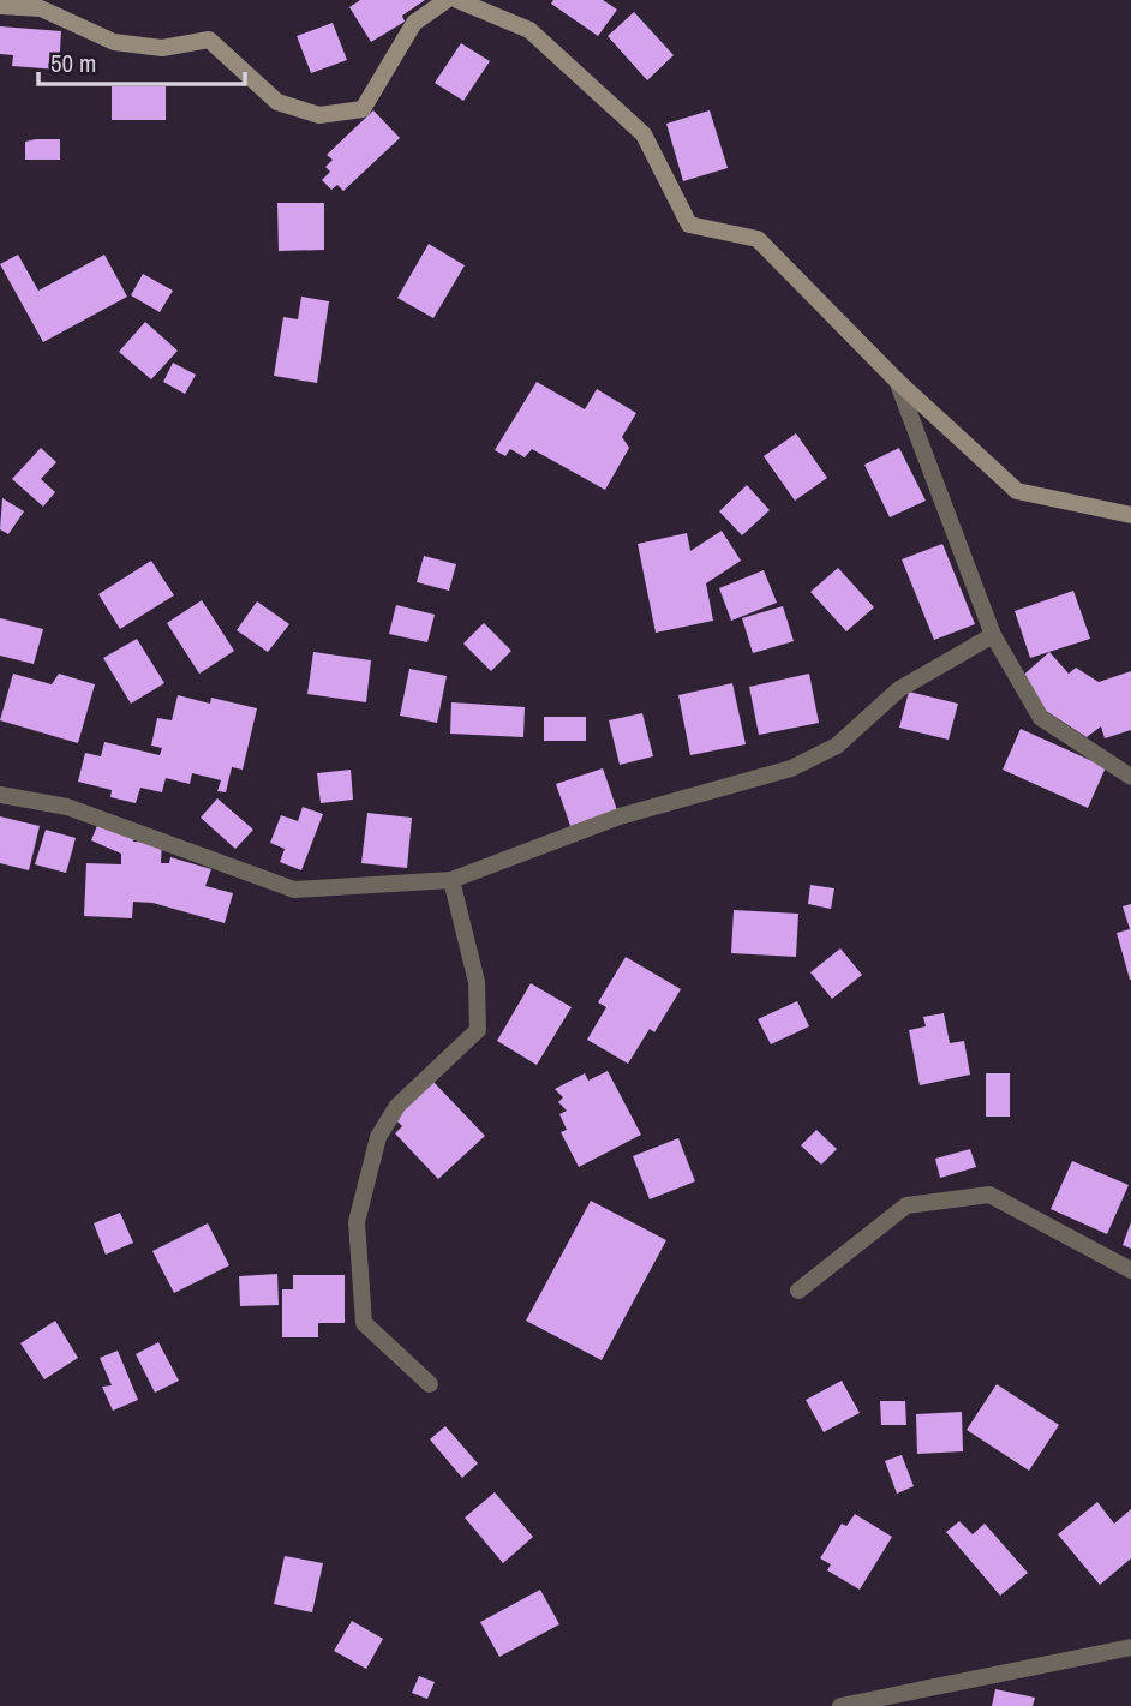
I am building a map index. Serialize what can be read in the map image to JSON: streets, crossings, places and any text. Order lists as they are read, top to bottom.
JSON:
{
  "scale_bar": "50 m"
}
